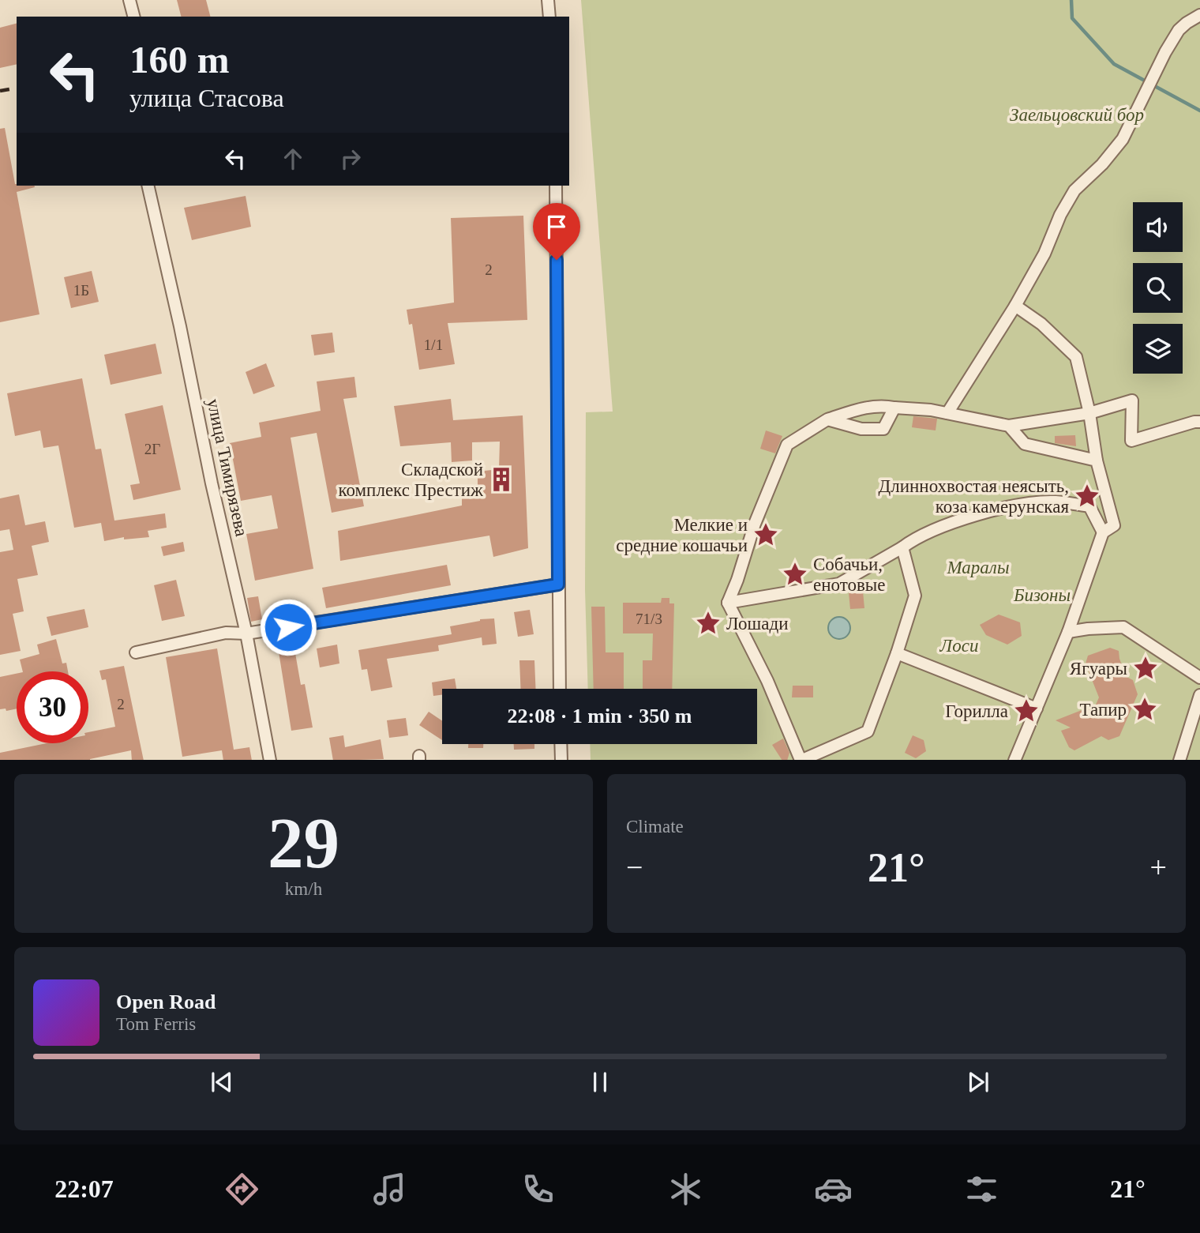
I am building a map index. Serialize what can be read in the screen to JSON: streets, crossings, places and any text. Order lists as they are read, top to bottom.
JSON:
{
  "streets": {
    "street": ["улица Тимирязева"]
  },
  "parks": [
    "Заельцовский бор",
    "Маралы",
    "Бизоны",
    "Лоси"
  ],
  "places": {
    "building": ["Складской комплекс Престиж"],
    "place": [
      "Длиннохвостая неясыть, коза камерунская",
      "Мелкие и средние кошачьи",
      "Собачьи, енотовые",
      "Лошади",
      "Ягуары",
      "Тапир",
      "Горилла"
    ]
  },
  "house_numbers": [
    "2",
    "1Б",
    "1/1",
    "2Г",
    "71/3",
    "2"
  ],
  "page": {
    "turn": ["160 m", "улица Стасова"],
    "limit": "30",
    "trip": "22:08 · 1 min · 350 m",
    "tile": [
      ["29", "km/h"],
      "Climate"
    ],
    "heat": ["−", "21°", "+"],
    "song": ["Open Road", "Tom Ferris"],
    "tabs": ["22:07", "21°"]
  }
}
